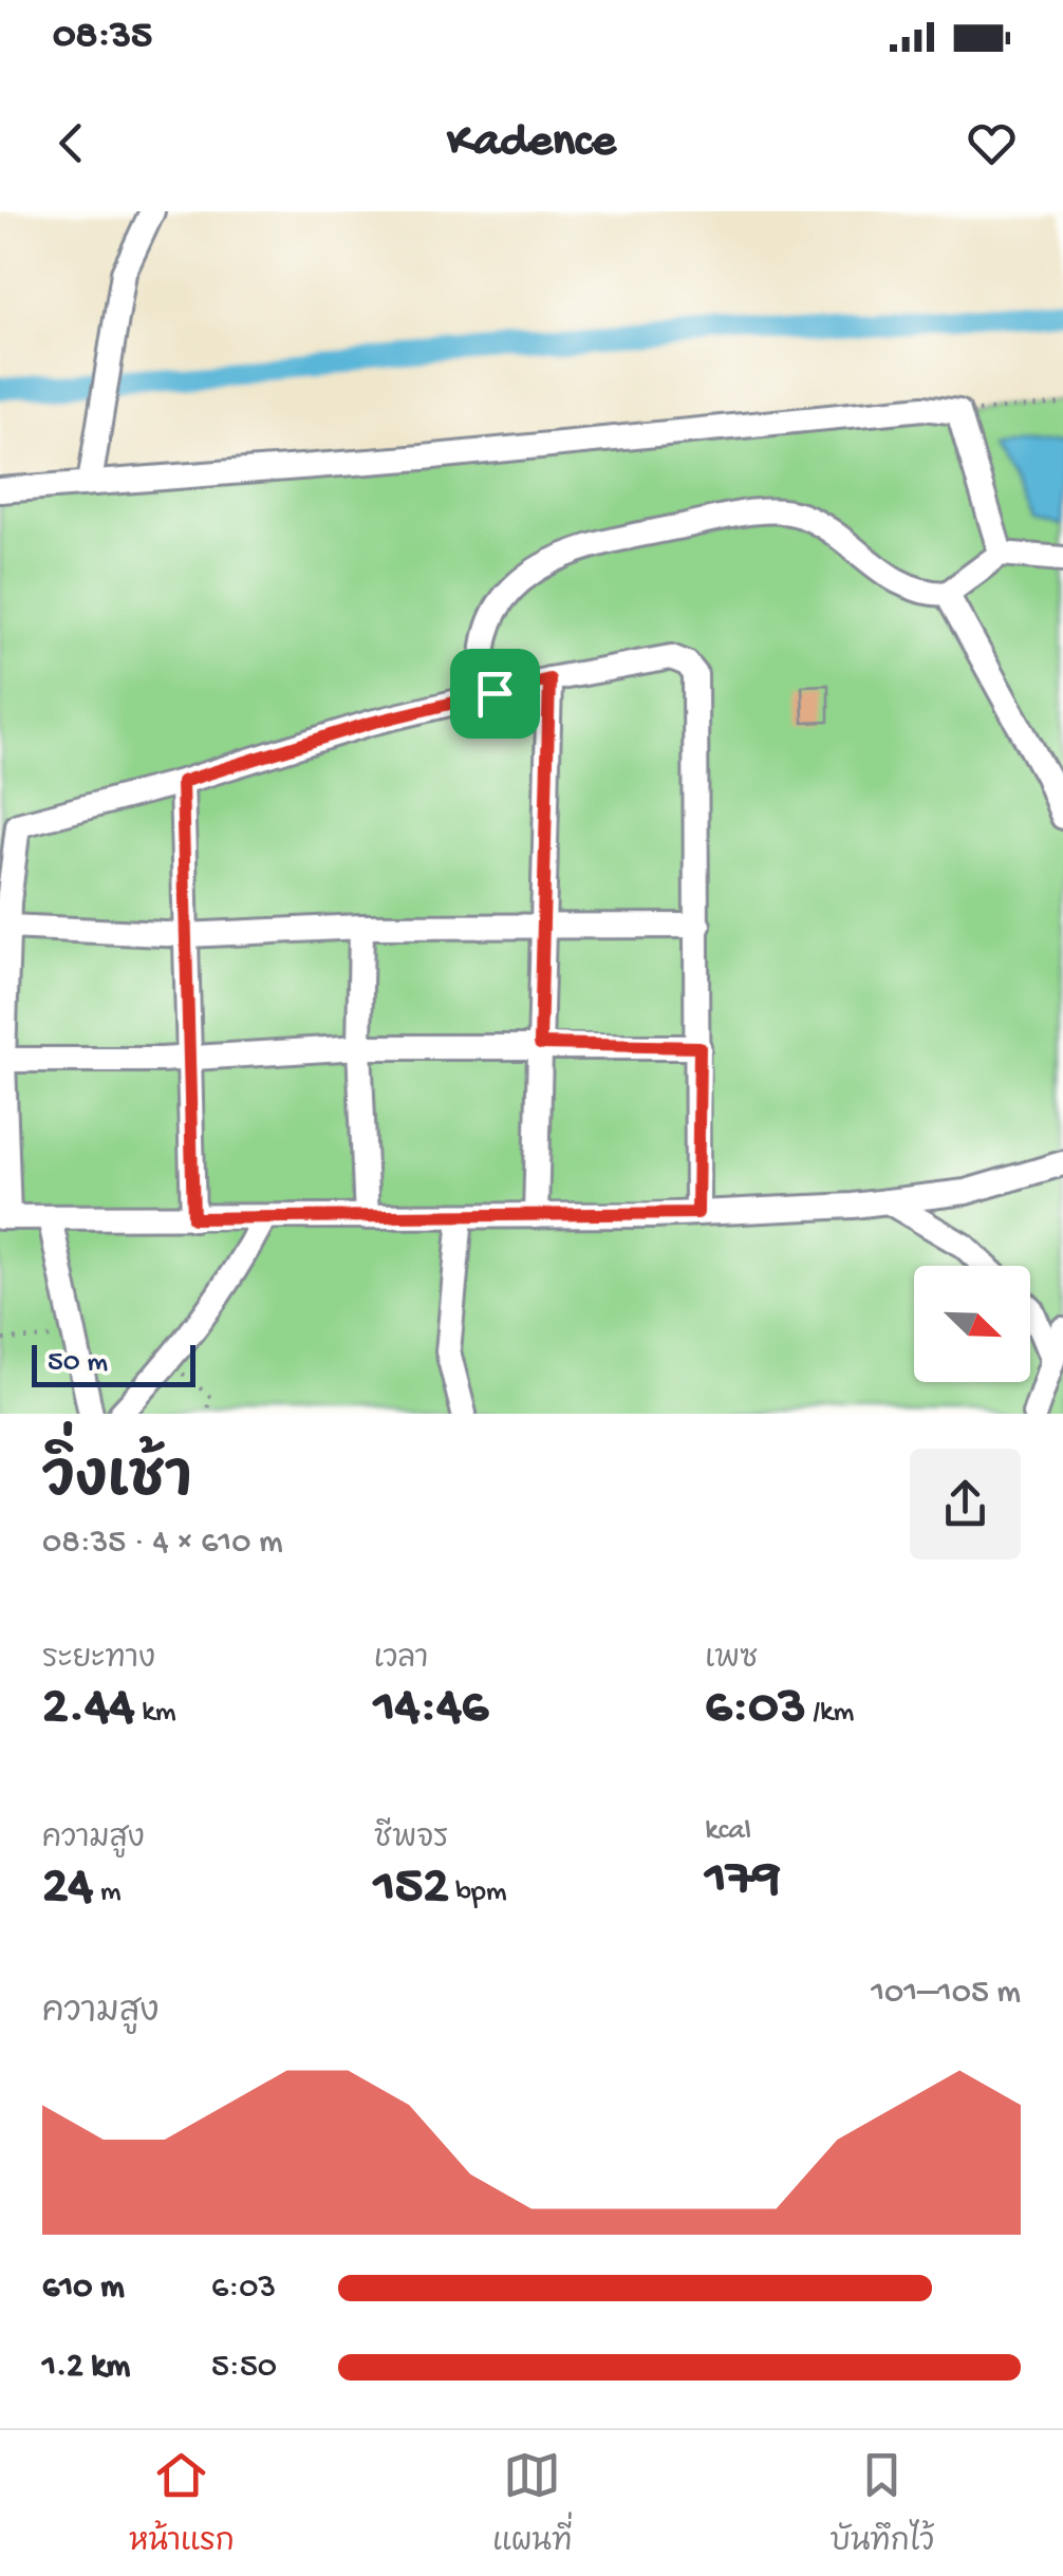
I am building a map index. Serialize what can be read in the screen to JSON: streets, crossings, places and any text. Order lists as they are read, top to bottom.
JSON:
{
  "scale_bar": "50 m",
  "north": "bottom right",
  "page": {
    "status": "08:35",
    "header": "Kadence",
    "scale": "50 m",
    "heading": ["วิ่งเช้า", "08:35 · 4 × 610 m"],
    "stats": [
      ["ระยะทาง", "2.44 km"],
      ["เวลา", "14:46"],
      ["เพซ", "6:03 /km"],
      ["ความสูง", "24 m"],
      ["ชีพจร", "152 bpm"],
      ["kcal", "179"]
    ],
    "chart": ["ความสูง", "101–105 m"],
    "list": [
      {
        "name": "610 m",
        "note": "6:03"
      },
      {
        "name": "1.2 km",
        "note": "5:50"
      }
    ],
    "tabs": ["หน้าแรก", "แผนที่", "บันทึกไว้"]
  }
}
